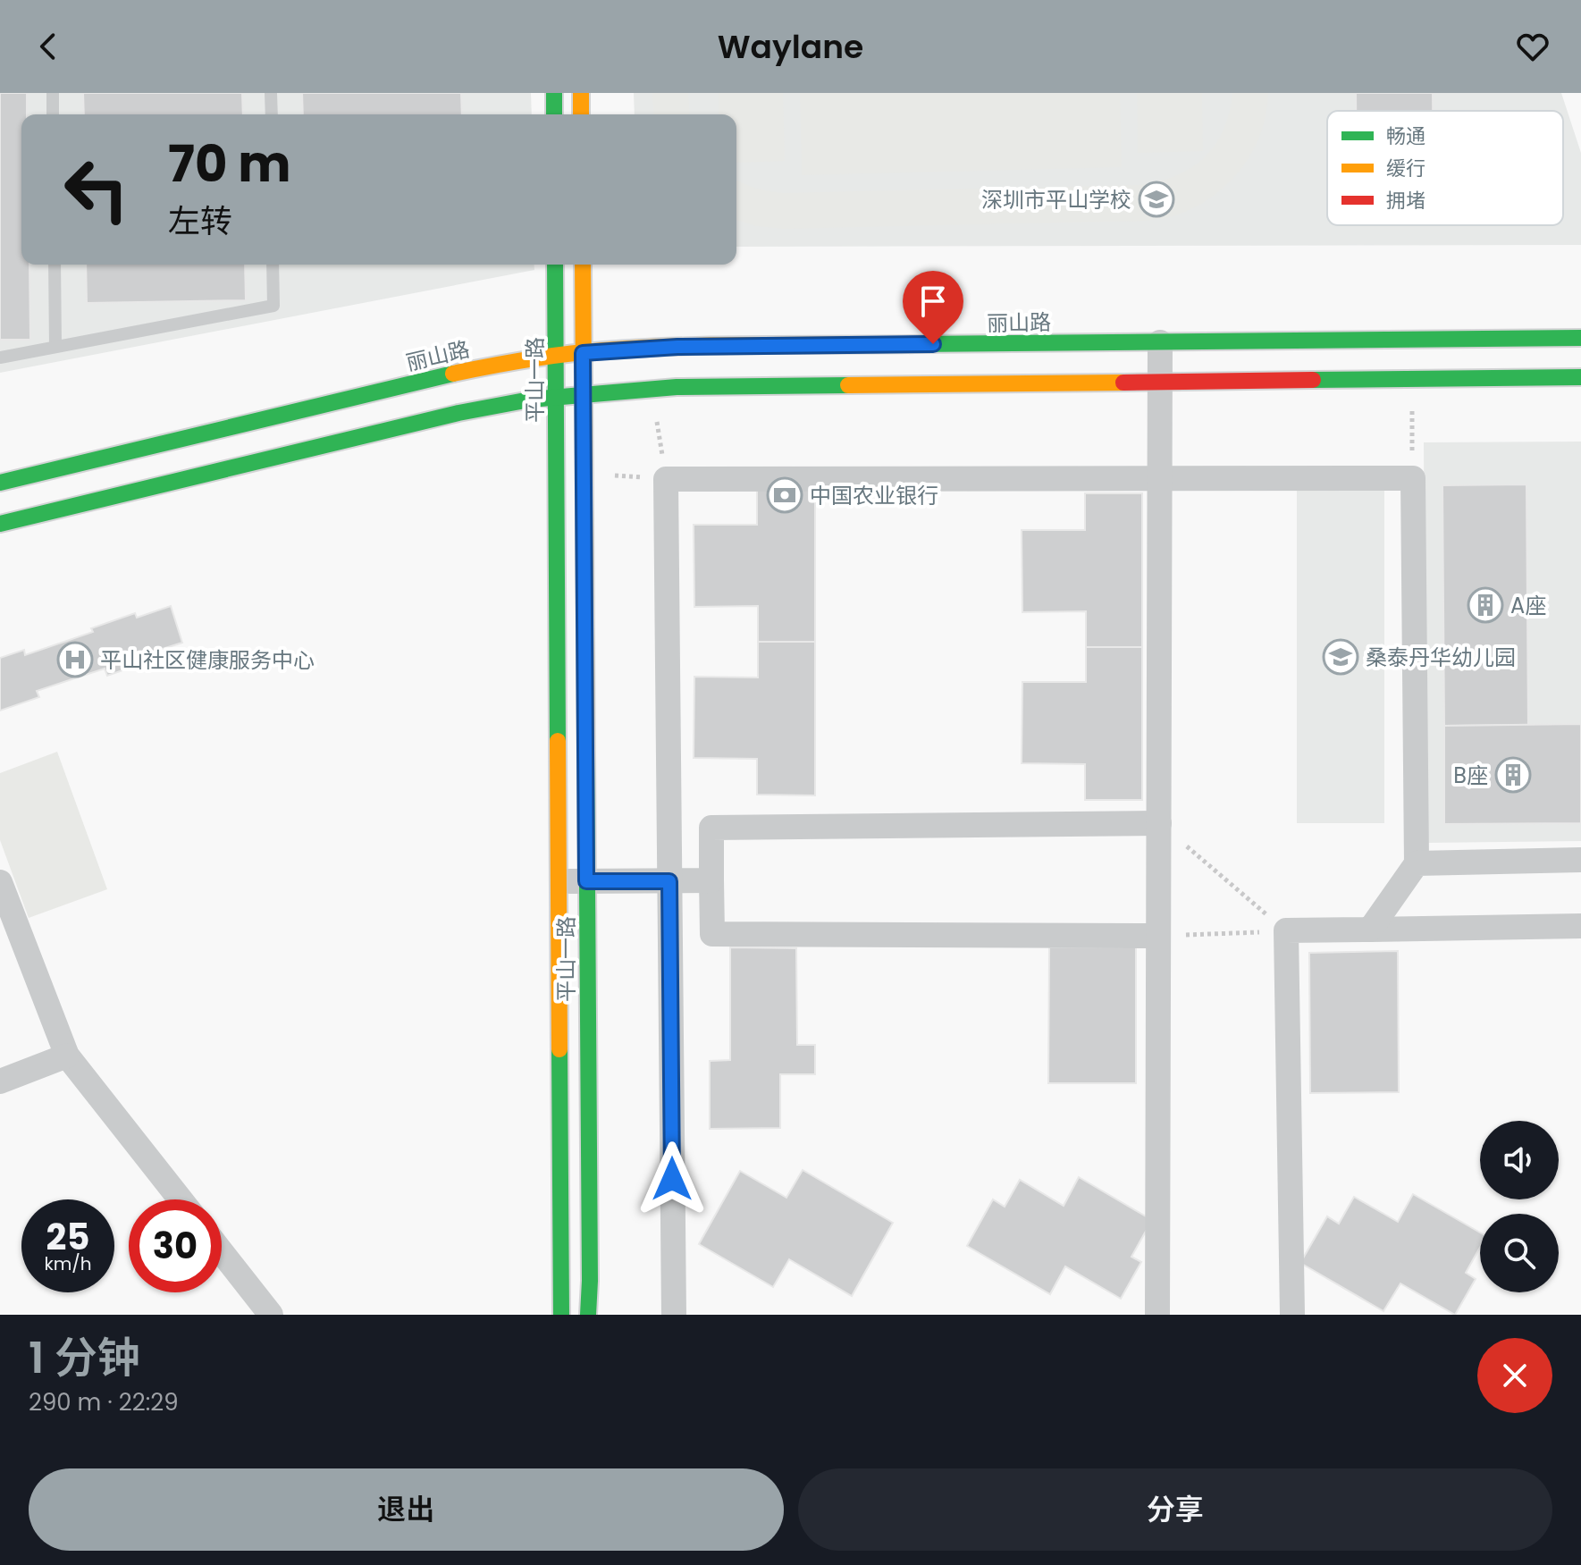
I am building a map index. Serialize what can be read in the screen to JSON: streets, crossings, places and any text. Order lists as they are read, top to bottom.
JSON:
{
  "streets": {
    "street": ["丽山路", "平山一路"]
  },
  "crossings": [
    ["丽山路", "平山一路"]
  ],
  "places": {
    "school or university": ["深圳市平山学校", "桑泰丹华幼儿园"],
    "bank": ["中国农业银行"],
    "building": ["A座", "B座"],
    "hospital": ["平山社区健康服务中心"]
  },
  "legend": ["畅通", "缓行", "拥堵"],
  "page": {
    "header": "Waylane",
    "turn": ["70 m", "左转"],
    "speed": "25 km/h",
    "limit": "30",
    "heading": ["1 分钟", "290 m · 22:29"],
    "buttons": ["退出", "分享"]
  }
}
